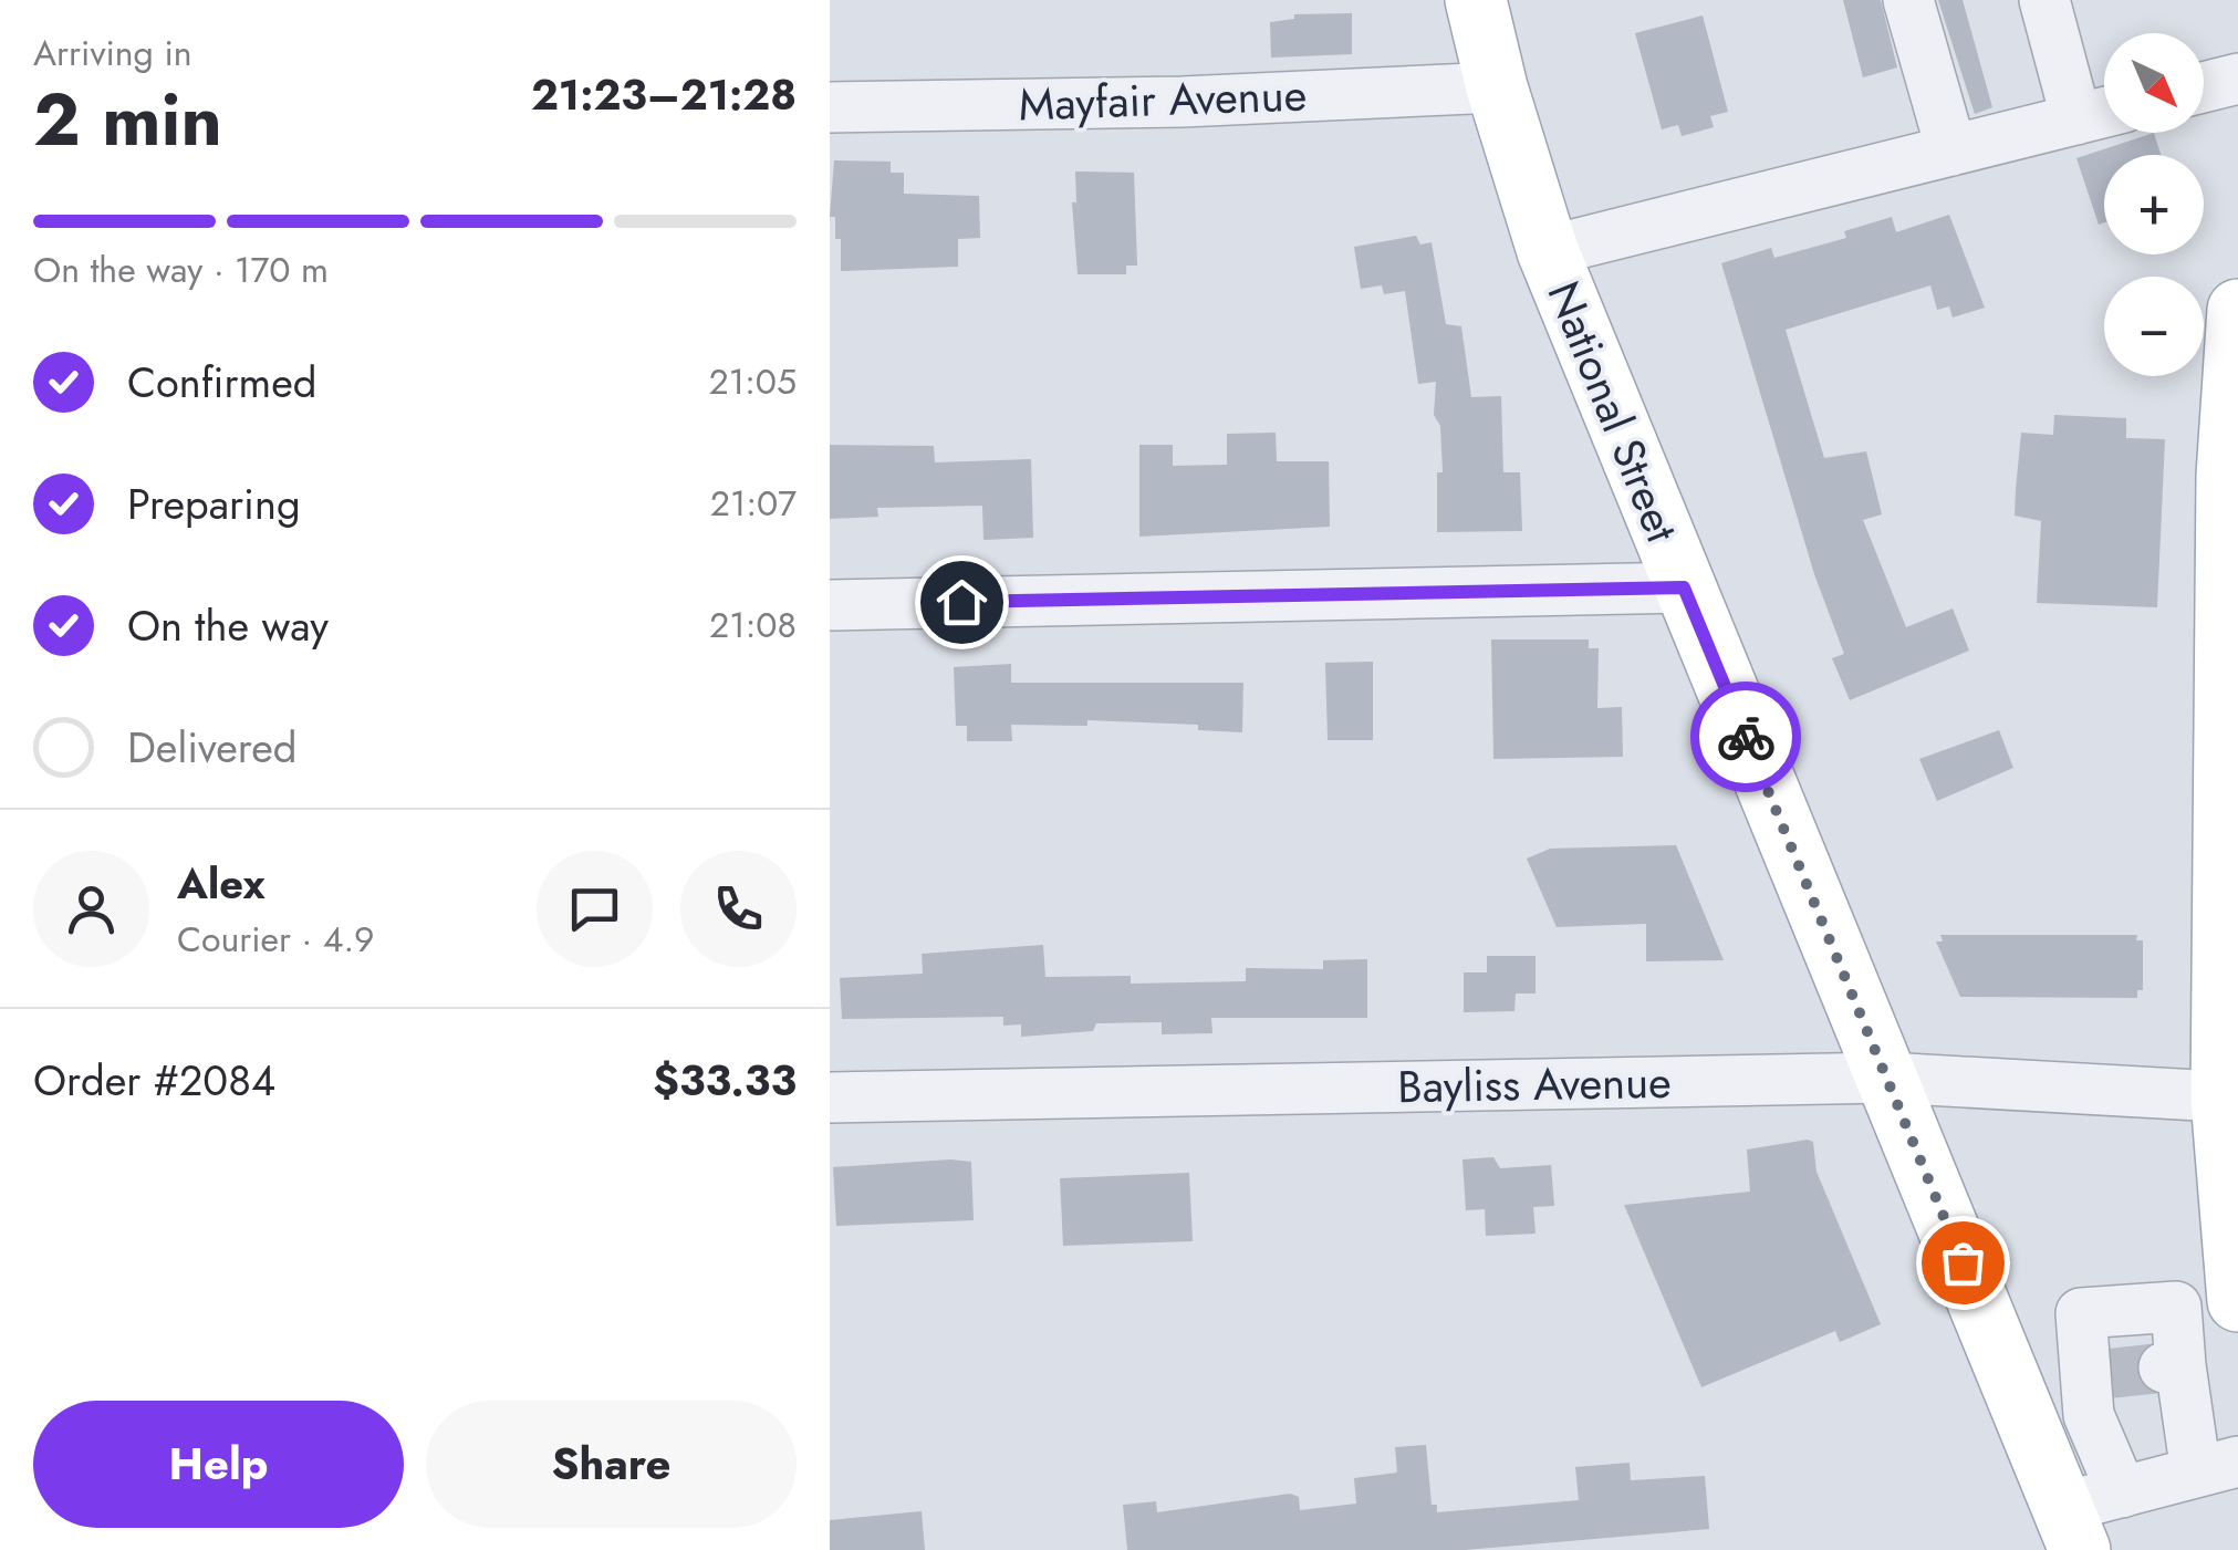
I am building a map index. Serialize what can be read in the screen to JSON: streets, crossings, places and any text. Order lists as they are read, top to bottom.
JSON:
{
  "streets": {
    "main road": ["National Street"],
    "street": ["Mayfair Avenue", "Bayliss Avenue"]
  },
  "crossings": [
    ["Mayfair Avenue", "National Street"],
    ["National Street", "Bayliss Avenue"]
  ],
  "north": "bottom right",
  "page": {
    "heading": ["2 min", "Arriving in", "21:23–21:28"],
    "panel": [
      "Alex",
      "Courier · 4.9",
      "Order #2084",
      "$33.33"
    ],
    "map_buttons": ["+", "−"],
    "bar": "On the way · 170 m",
    "list": [
      ["Confirmed", "21:05"],
      ["Preparing", "21:07"],
      ["On the way", "21:08"],
      "Delivered"
    ],
    "buttons": ["Help", "Share"]
  }
}
